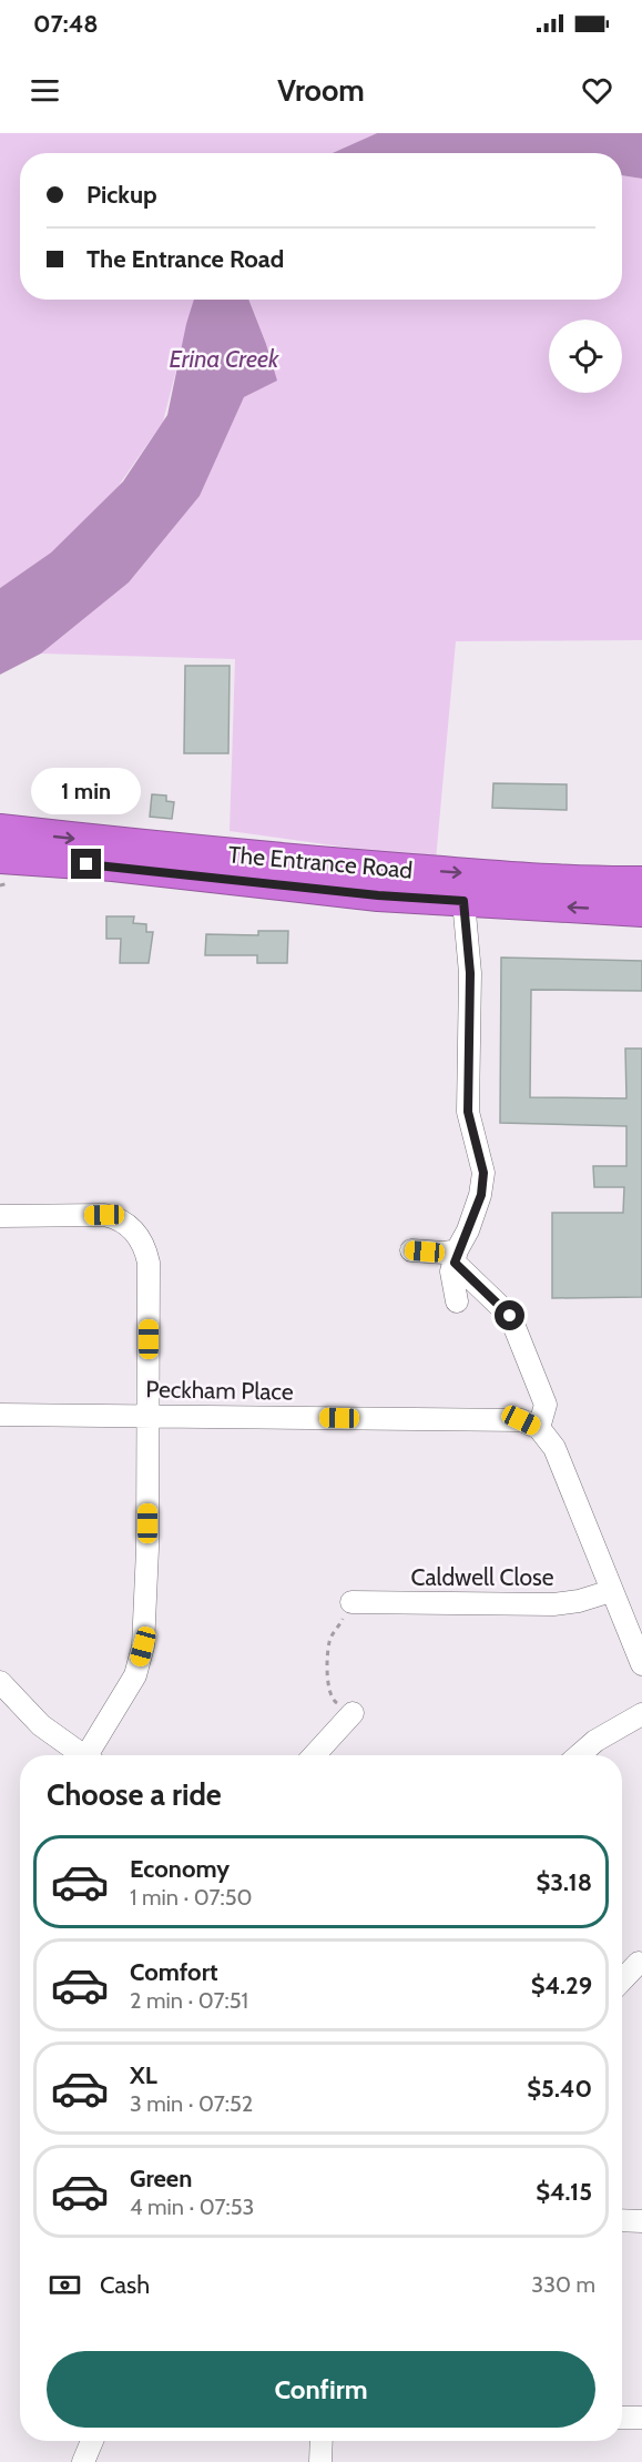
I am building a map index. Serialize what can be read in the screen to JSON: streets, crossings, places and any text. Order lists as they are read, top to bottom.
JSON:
{
  "streets": {
    "highway": ["The Entrance Road"],
    "street": ["Peckham Place", "Caldwell Close"]
  },
  "water": ["Erina Creek"],
  "page": {
    "status": "07:48",
    "header": "Vroom",
    "banner": ["Pickup", "The Entrance Road"],
    "bubble": "1 min",
    "heading": "Choose a ride",
    "list": [
      {
        "name": "Economy",
        "note": "1 min · 07:50",
        "value": "$3.18"
      },
      {
        "name": "Comfort",
        "note": "2 min · 07:51",
        "value": "$4.29"
      },
      {
        "name": "XL",
        "note": "3 min · 07:52",
        "value": "$5.40"
      },
      {
        "name": "Green",
        "note": "4 min · 07:53",
        "value": "$4.15"
      }
    ],
    "pay": ["Cash", "330 m"],
    "buttons": "Confirm"
  }
}
